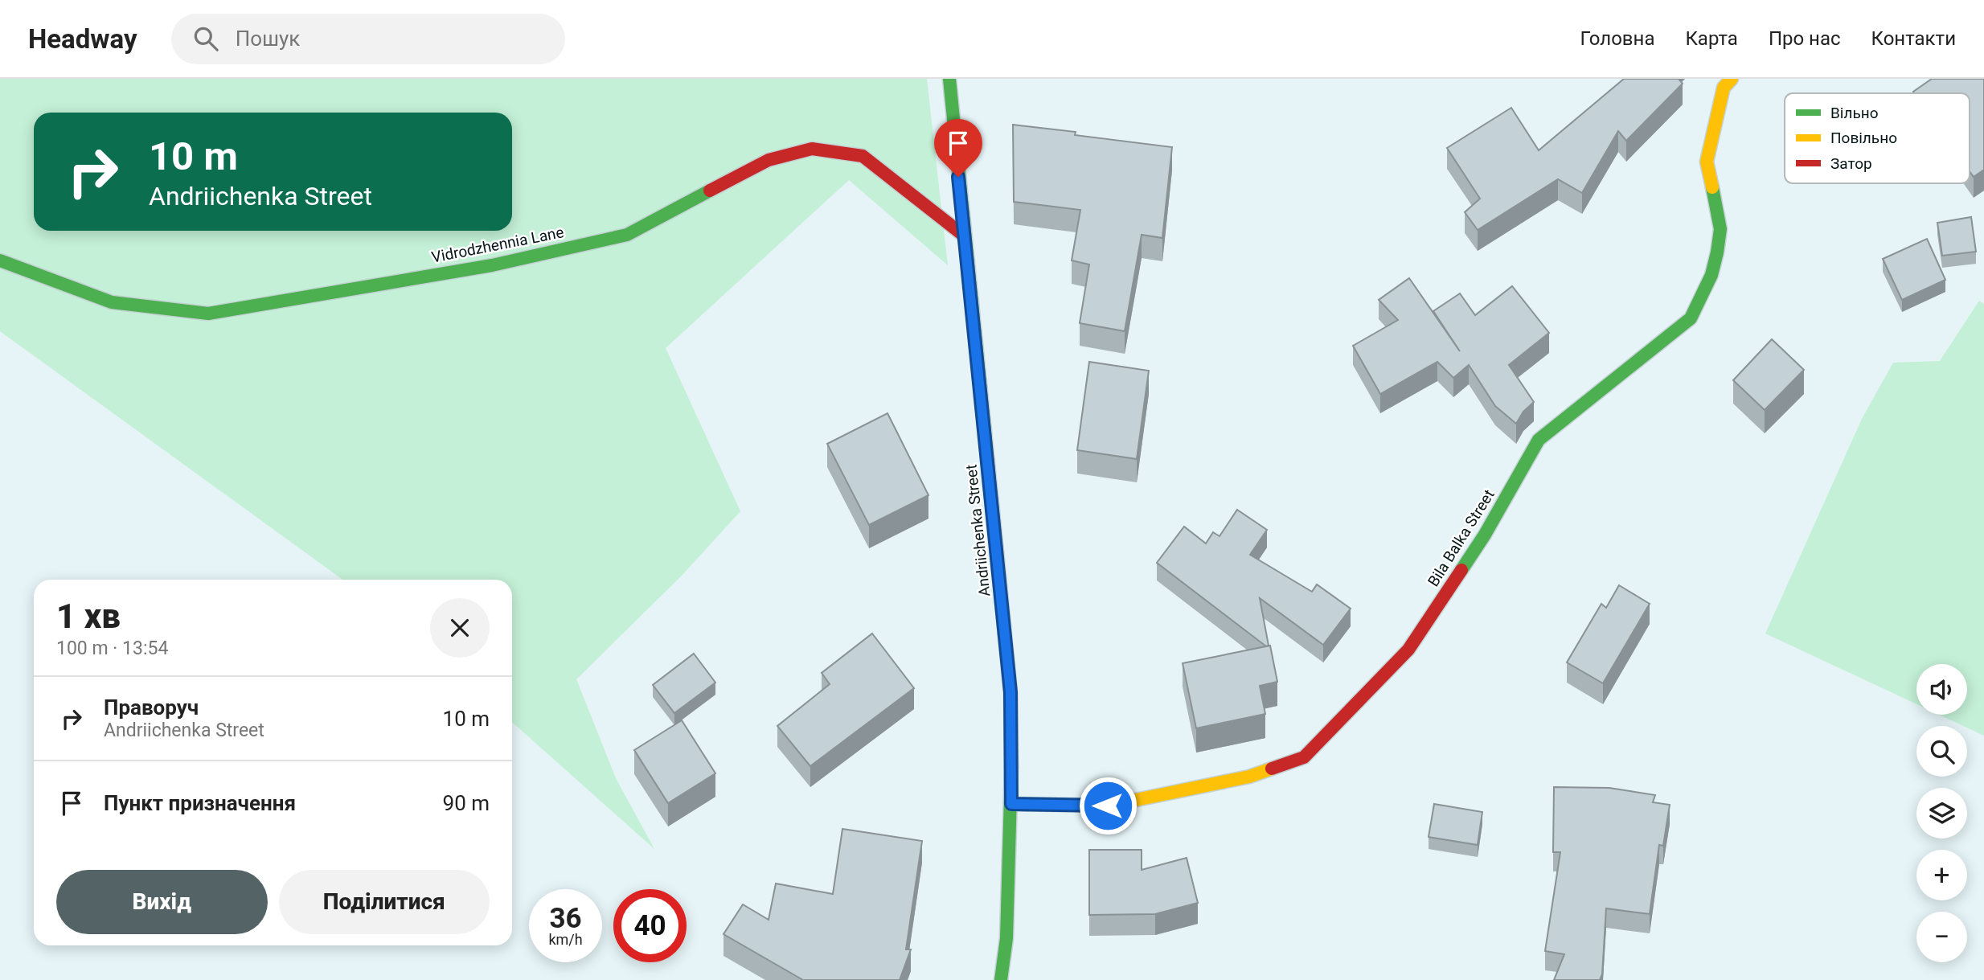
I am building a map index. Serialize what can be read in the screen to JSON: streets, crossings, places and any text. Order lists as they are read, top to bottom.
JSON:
{
  "streets": {
    "street": ["Vidrodzhennia Lane", "Andriichenka Street", "Bila Balka Street"]
  },
  "crossings": [
    ["Vidrodzhennia Lane", "Andriichenka Street"],
    ["Andriichenka Street", "Bila Balka Street"]
  ],
  "legend": ["Вільно", "Повільно", "Затор"],
  "page": {
    "header": "Headway",
    "search": "Пошук",
    "nav": [
      "Головна",
      "Карта",
      "Про нас",
      "Контакти"
    ],
    "turn": ["10 m", "Andriichenka Street"],
    "heading": ["1 хв", "100 m · 13:54"],
    "map_buttons": ["+", "−"],
    "list": [
      {
        "name": "Праворуч",
        "note": "Andriichenka Street",
        "value": "10 m"
      },
      {
        "name": "Пункт призначення",
        "value": "90 m"
      }
    ],
    "buttons": ["Вихід", "Поділитися"],
    "speed": "36 km/h",
    "limit": "40"
  }
}
